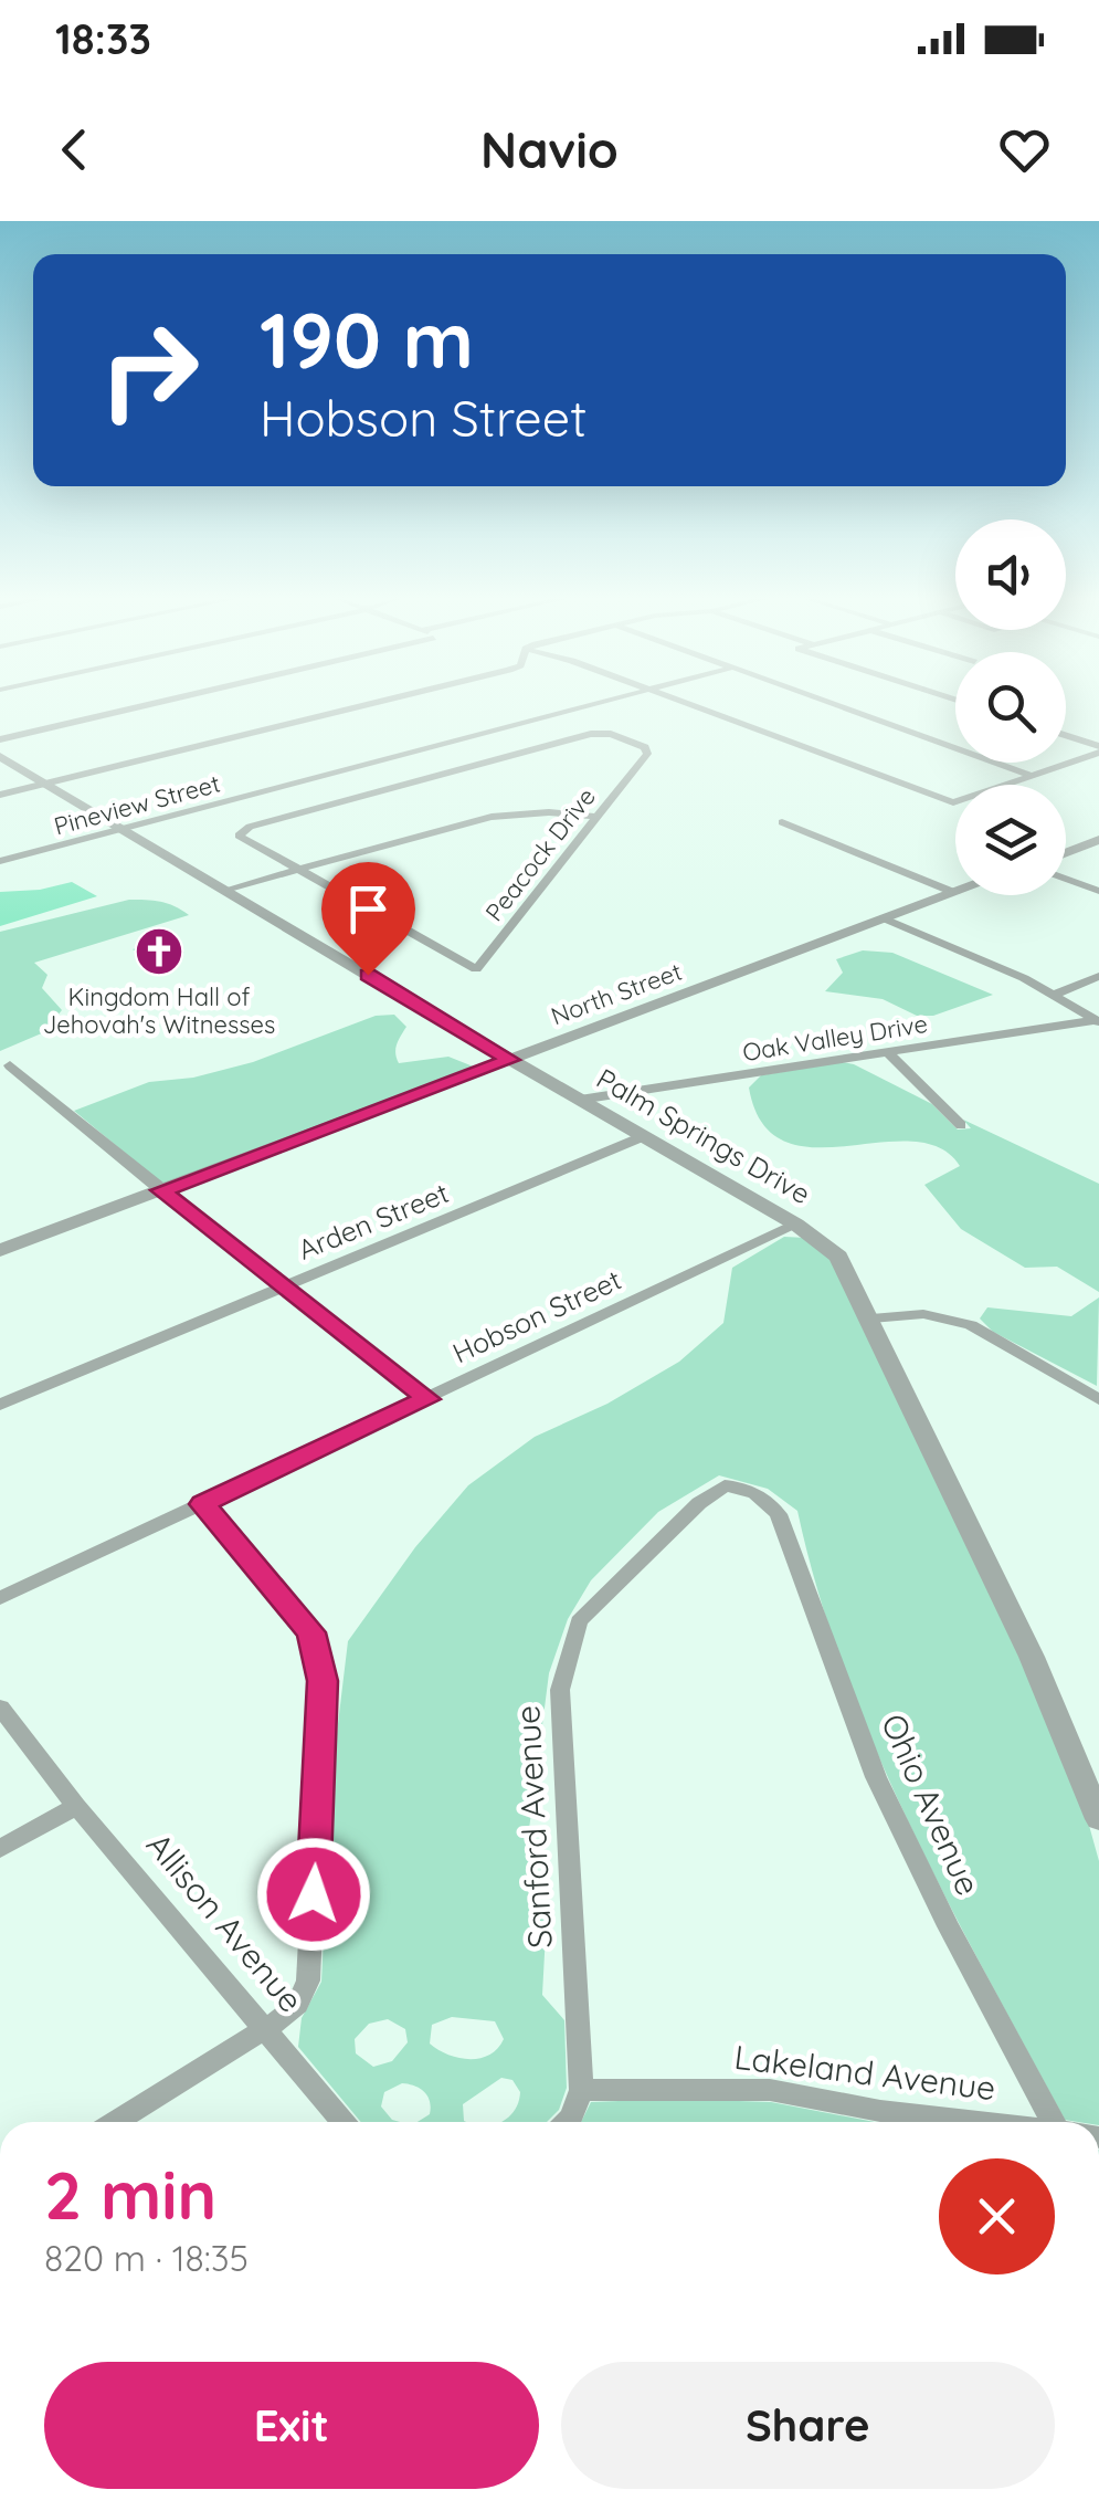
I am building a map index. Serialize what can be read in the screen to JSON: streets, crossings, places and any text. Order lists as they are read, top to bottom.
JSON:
{
  "streets": {
    "street": [
      "Pineview Street",
      "Peacock Drive",
      "North Street",
      "Oak Valley Drive",
      "Palm Springs Drive",
      "Arden Street",
      "Hobson Street",
      "Ohio Avenue",
      "Sanford Avenue",
      "Allison Avenue",
      "Lakeland Avenue"
    ]
  },
  "crossings": [
    ["Pineview Street", "Palm Springs Drive"],
    ["North Street", "Palm Springs Drive"],
    ["Oak Valley Drive", "Palm Springs Drive"],
    ["Palm Springs Drive", "Arden Street"],
    ["Palm Springs Drive", "Hobson Street"],
    ["Ohio Avenue", "Sanford Avenue"],
    ["Sanford Avenue", "Lakeland Avenue"]
  ],
  "places": {
    "church": ["Kingdom Hall of Jehovah's Witnesses"]
  },
  "page": {
    "status": "18:33",
    "header": "Navio",
    "turn": ["190 m", "Hobson Street"],
    "heading": ["2 min", "820 m · 18:35"],
    "buttons": ["Exit", "Share"]
  }
}
